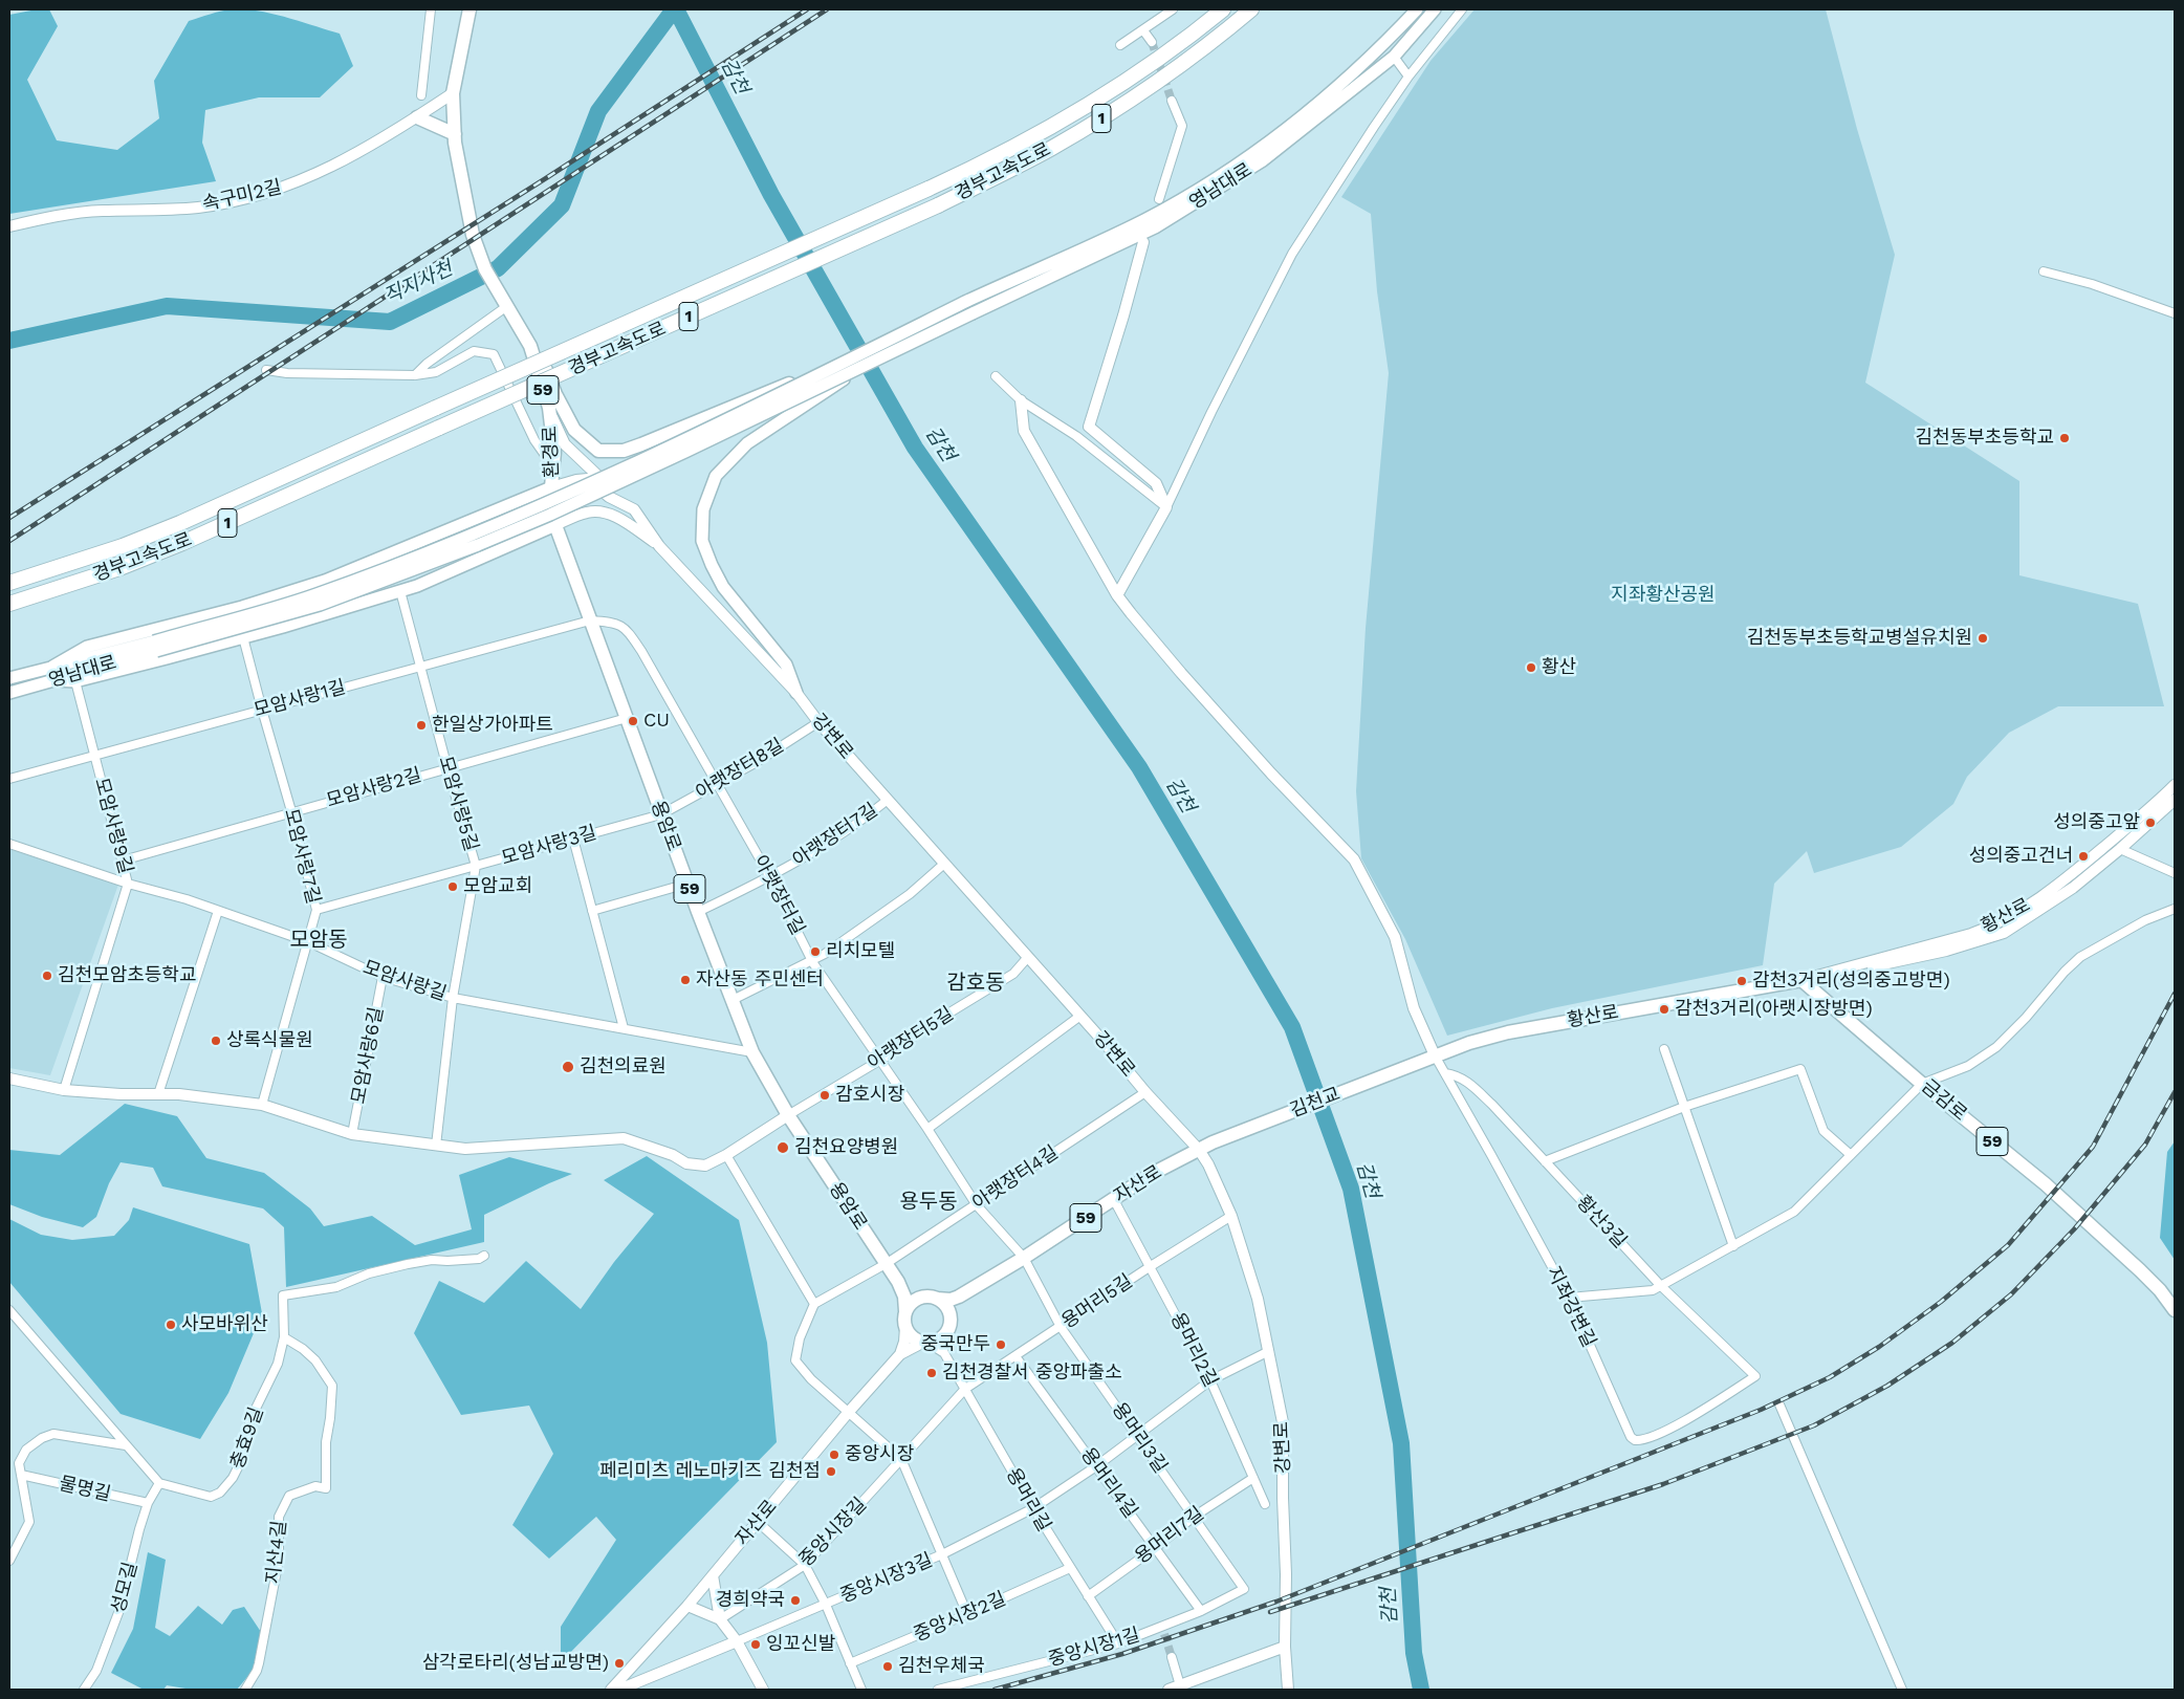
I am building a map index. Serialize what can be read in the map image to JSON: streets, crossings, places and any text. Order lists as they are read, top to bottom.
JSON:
{
  "streets": {
    "highway": ["1", "경부고속도로"],
    "main road": [
      "영남대로",
      "59",
      "환경로",
      "용암로",
      "황산로",
      "금감로",
      "김천교",
      "자산로"
    ],
    "street": [
      "속구미2길",
      "모암사랑1길",
      "강변로",
      "아랫장터8길",
      "모암사랑2길",
      "모암사랑5길",
      "모암사랑9길",
      "아랫장터7길",
      "모암사랑3길",
      "모암사랑7길",
      "아랫장터길",
      "모암사랑길",
      "아랫장터5길",
      "모암사랑6길",
      "아랫장터4길",
      "황산3길",
      "용머리5길",
      "지좌강변길",
      "용머리2길",
      "충효9길",
      "용머리3길",
      "용머리4길",
      "물명길",
      "용머리길",
      "중앙시장길",
      "용머리7길",
      "지산4길",
      "중앙시장3길",
      "성모길",
      "중앙시장2길",
      "중앙시장1길"
    ]
  },
  "crossings": [
    ["속구미2길", "59"],
    ["59", "환경로"],
    ["59", "용암로"],
    ["59", "자산로"],
    ["59", "용머리길"],
    ["환경로", "강변로"],
    ["환경로", "용암로"],
    ["모암사랑1길", "모암사랑5길"],
    ["모암사랑1길", "모암사랑9길"],
    ["모암사랑1길", "용암로"],
    ["모암사랑1길", "모암사랑7길"],
    ["모암사랑1길", "아랫장터길"],
    ["강변로", "아랫장터8길"],
    ["강변로", "용암로"],
    ["강변로", "아랫장터7길"],
    ["강변로", "아랫장터5길"],
    ["강변로", "아랫장터4길"],
    ["강변로", "자산로"],
    ["강변로", "용머리5길"],
    ["강변로", "중앙시장3길"],
    ["아랫장터8길", "용암로"],
    ["아랫장터8길", "모암사랑3길"],
    ["아랫장터8길", "아랫장터길"],
    ["모암사랑2길", "모암사랑5길"],
    ["모암사랑2길", "모암사랑9길"],
    ["모암사랑2길", "용암로"],
    ["모암사랑2길", "모암사랑7길"],
    ["모암사랑5길", "모암사랑3길"],
    ["모암사랑5길", "모암사랑길"],
    ["모암사랑9길", "모암사랑길"],
    ["용암로", "아랫장터7길"],
    ["용암로", "모암사랑3길"],
    ["용암로", "아랫장터길"],
    ["용암로", "모암사랑길"],
    ["용암로", "아랫장터5길"],
    ["용암로", "아랫장터4길"],
    ["아랫장터7길", "아랫장터길"],
    ["모암사랑3길", "모암사랑7길"],
    ["모암사랑7길", "모암사랑길"],
    ["아랫장터길", "아랫장터5길"],
    ["아랫장터길", "아랫장터4길"],
    ["아랫장터길", "자산로"],
    ["아랫장터길", "용머리3길"],
    ["황산로", "금감로"],
    ["황산로", "김천교"],
    ["황산로", "지좌강변길"],
    ["모암사랑길", "모암사랑6길"],
    ["김천교", "자산로"],
    ["자산로", "용머리2길"],
    ["자산로", "용머리3길"],
    ["황산3길", "지좌강변길"],
    ["용머리5길", "용머리2길"],
    ["용머리5길", "용머리3길"],
    ["용머리5길", "용머리4길"],
    ["용머리5길", "용머리길"],
    ["용머리5길", "중앙시장길"],
    ["용머리2길", "용머리7길"],
    ["용머리2길", "중앙시장3길"],
    ["충효9길", "지산4길"],
    ["충효9길", "성모길"],
    ["용머리3길", "용머리7길"],
    ["용머리3길", "중앙시장3길"],
    ["용머리3길", "중앙시장1길"],
    ["용머리4길", "용머리7길"],
    ["용머리4길", "중앙시장3길"],
    ["용머리4길", "중앙시장1길"],
    ["물명길", "성모길"],
    ["용머리길", "중앙시장길"],
    ["용머리길", "용머리7길"],
    ["용머리길", "중앙시장3길"],
    ["용머리길", "중앙시장2길"],
    ["용머리길", "중앙시장1길"]
  ],
  "districts": ["모암동", "감호동", "용두동"],
  "water": ["감천", "직지사천"],
  "parks": ["지좌황산공원"],
  "places": [
    "김천동부초등학교",
    "김천동부초등학교병설유치원",
    "황산",
    "CU",
    "한일상가아파트",
    "성의중고앞",
    "성의중고건너",
    "모암교회",
    "리치모텔",
    "김천모암초등학교",
    "자산동 주민센터",
    "감천3거리(성의중고방면)",
    "감천3거리(아랫시장방면)",
    "상록식물원",
    "김천의료원",
    "감호시장",
    "김천요양병원",
    "사모바위산",
    "중국만두",
    "김천경찰서 중앙파출소",
    "중앙시장",
    "페리미츠 레노마키즈 김천점",
    "경희약국",
    "잉꼬신발",
    "삼각로타리(성남교방면)",
    "김천우체국"
  ]
}
